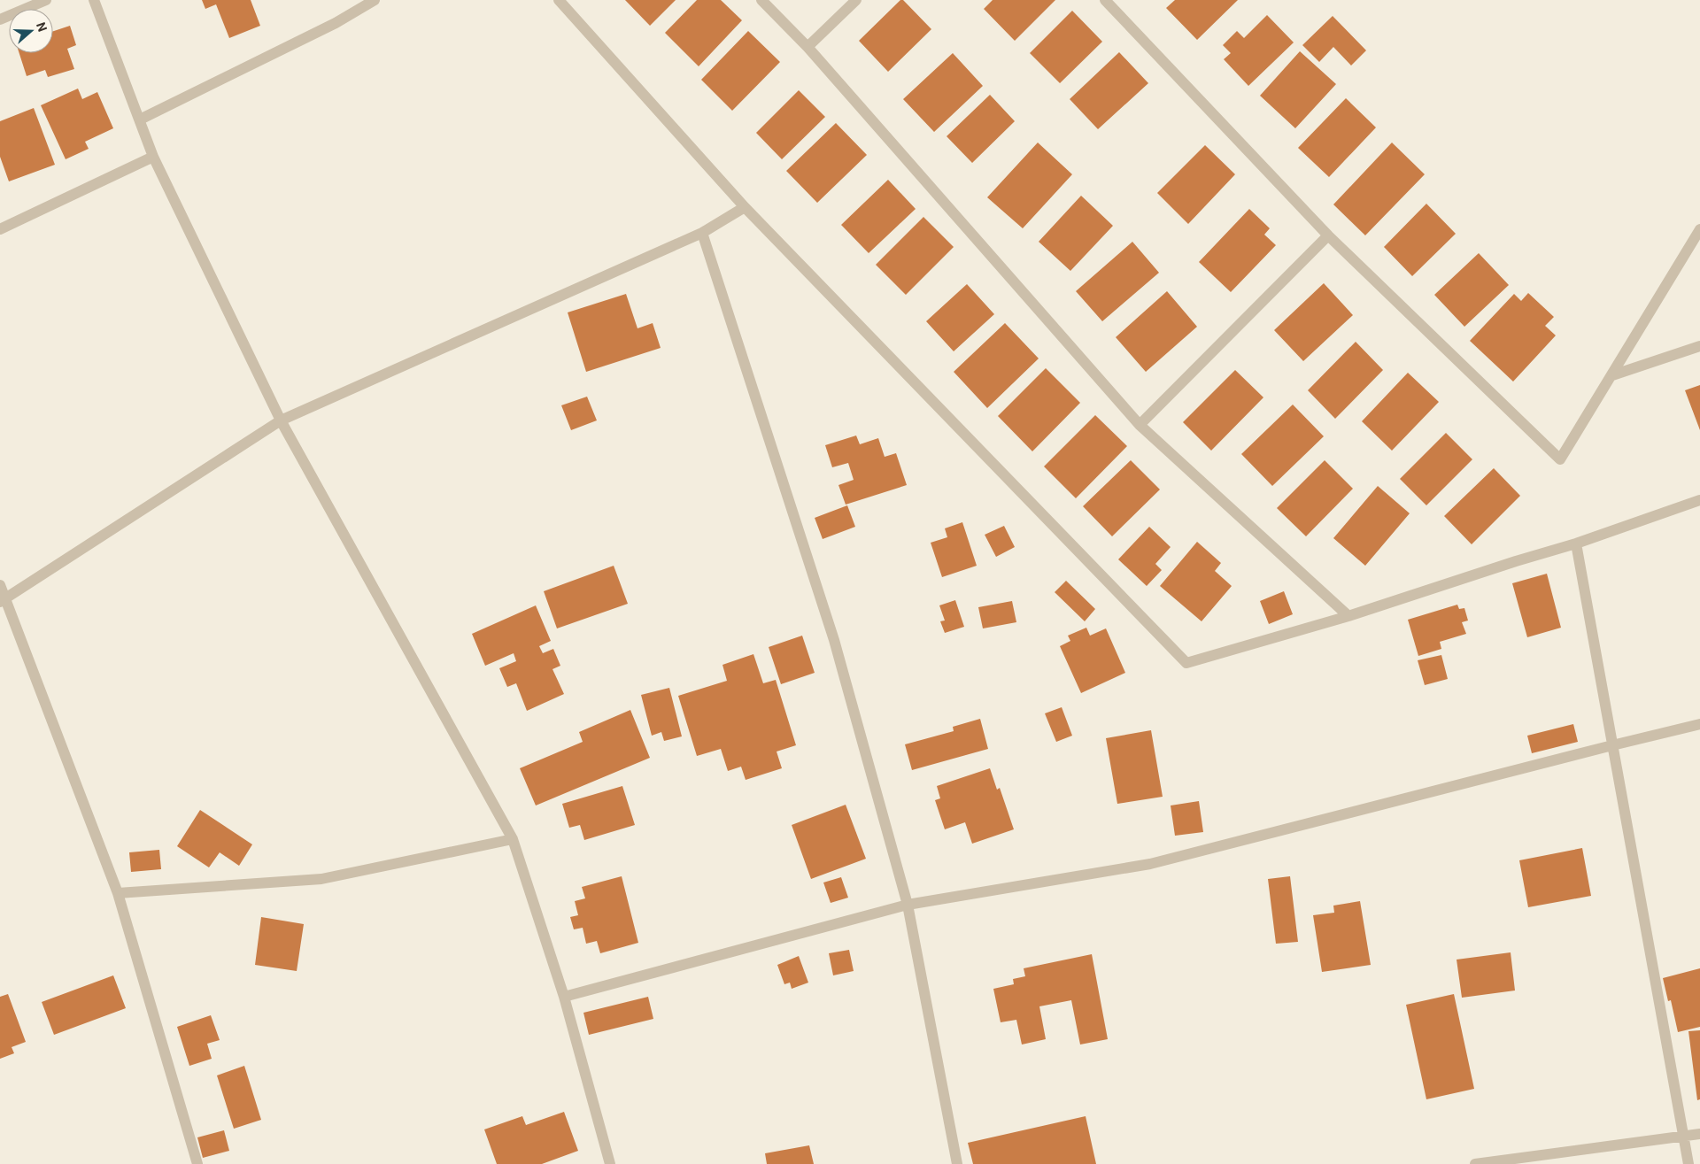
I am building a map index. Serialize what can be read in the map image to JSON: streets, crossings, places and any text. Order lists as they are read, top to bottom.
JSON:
{
  "north": "right"
}
